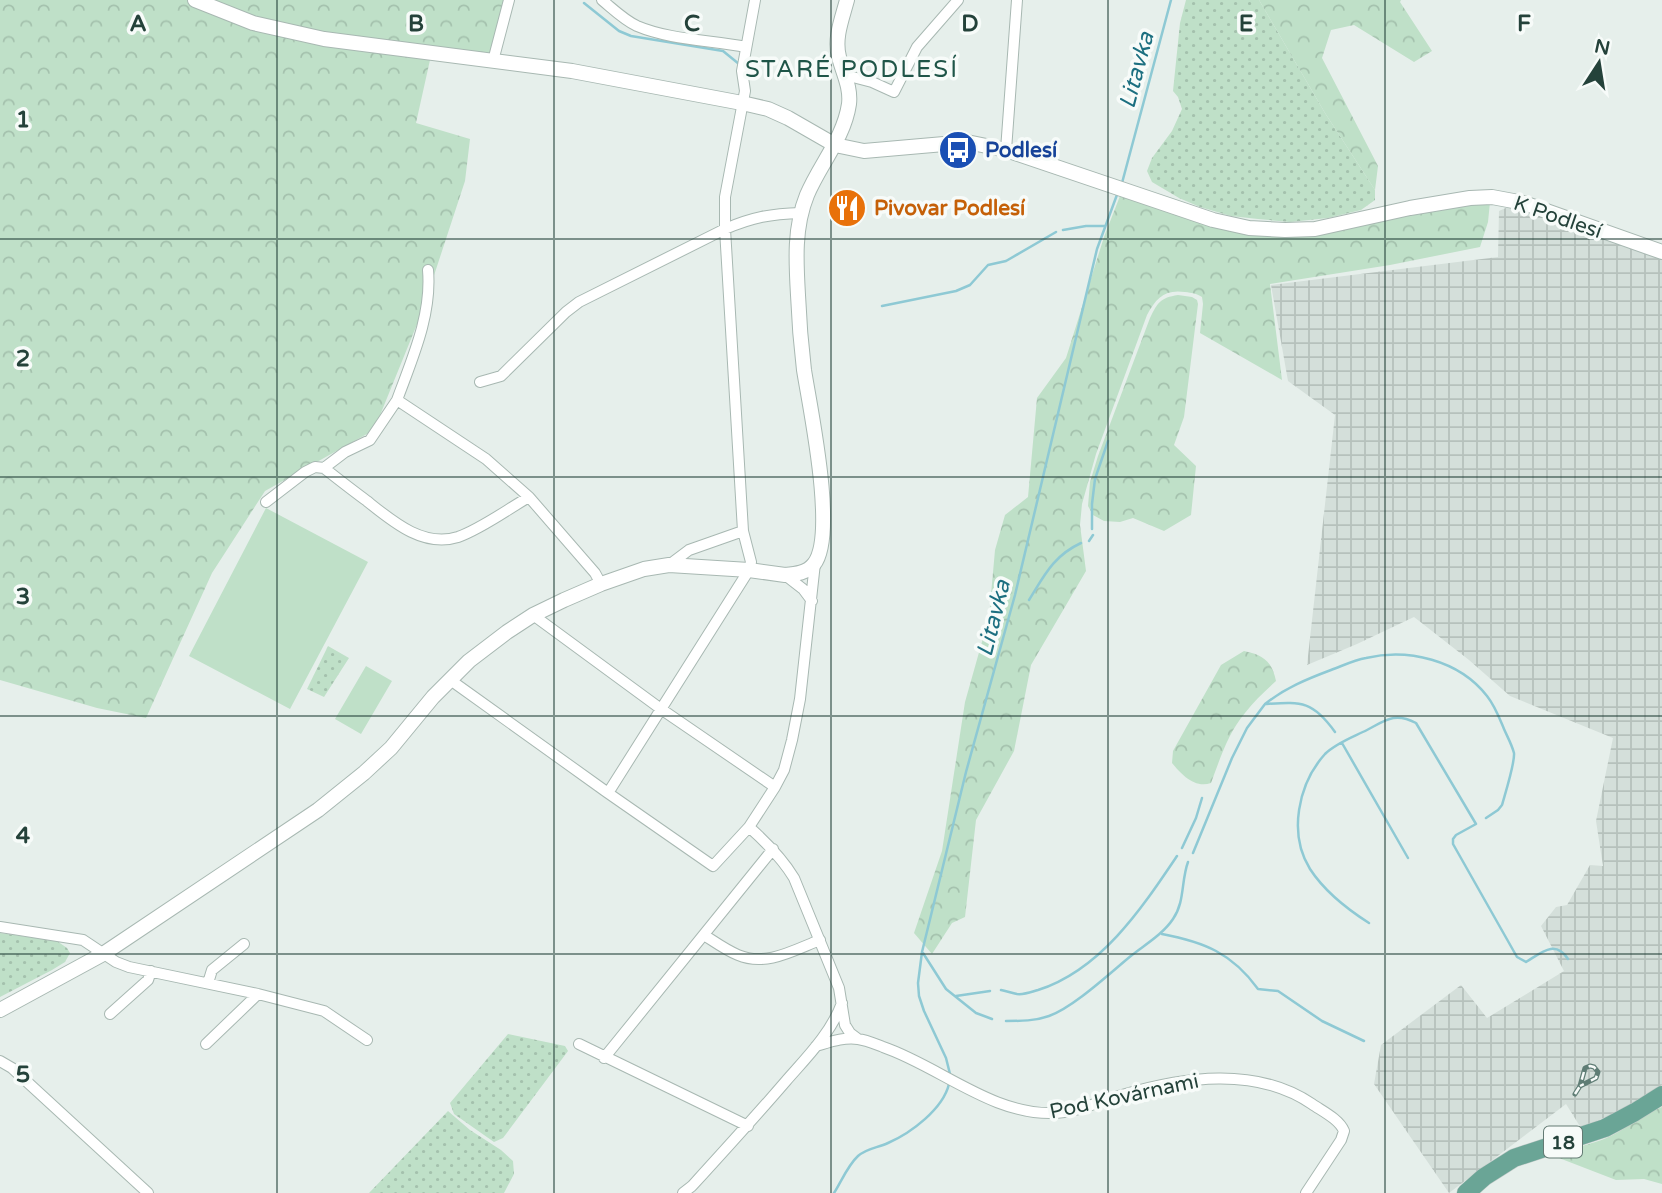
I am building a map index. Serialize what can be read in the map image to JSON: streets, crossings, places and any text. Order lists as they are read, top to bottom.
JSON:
{
  "streets": {
    "main road": ["18"],
    "street": ["K Podlesí", "Pod Kovárnami"]
  },
  "districts": ["STARÉ PODLESÍ"],
  "water": ["Litavka"],
  "places": {
    "bus stop": ["Podlesí"],
    "restaurant": ["Pivovar Podlesí"]
  },
  "north": "top",
  "grid": {
    "columns": [
      "A",
      "B",
      "C",
      "D",
      "E",
      "F"
    ],
    "rows": [
      "1",
      "2",
      "3",
      "4",
      "5"
    ]
  }
}
